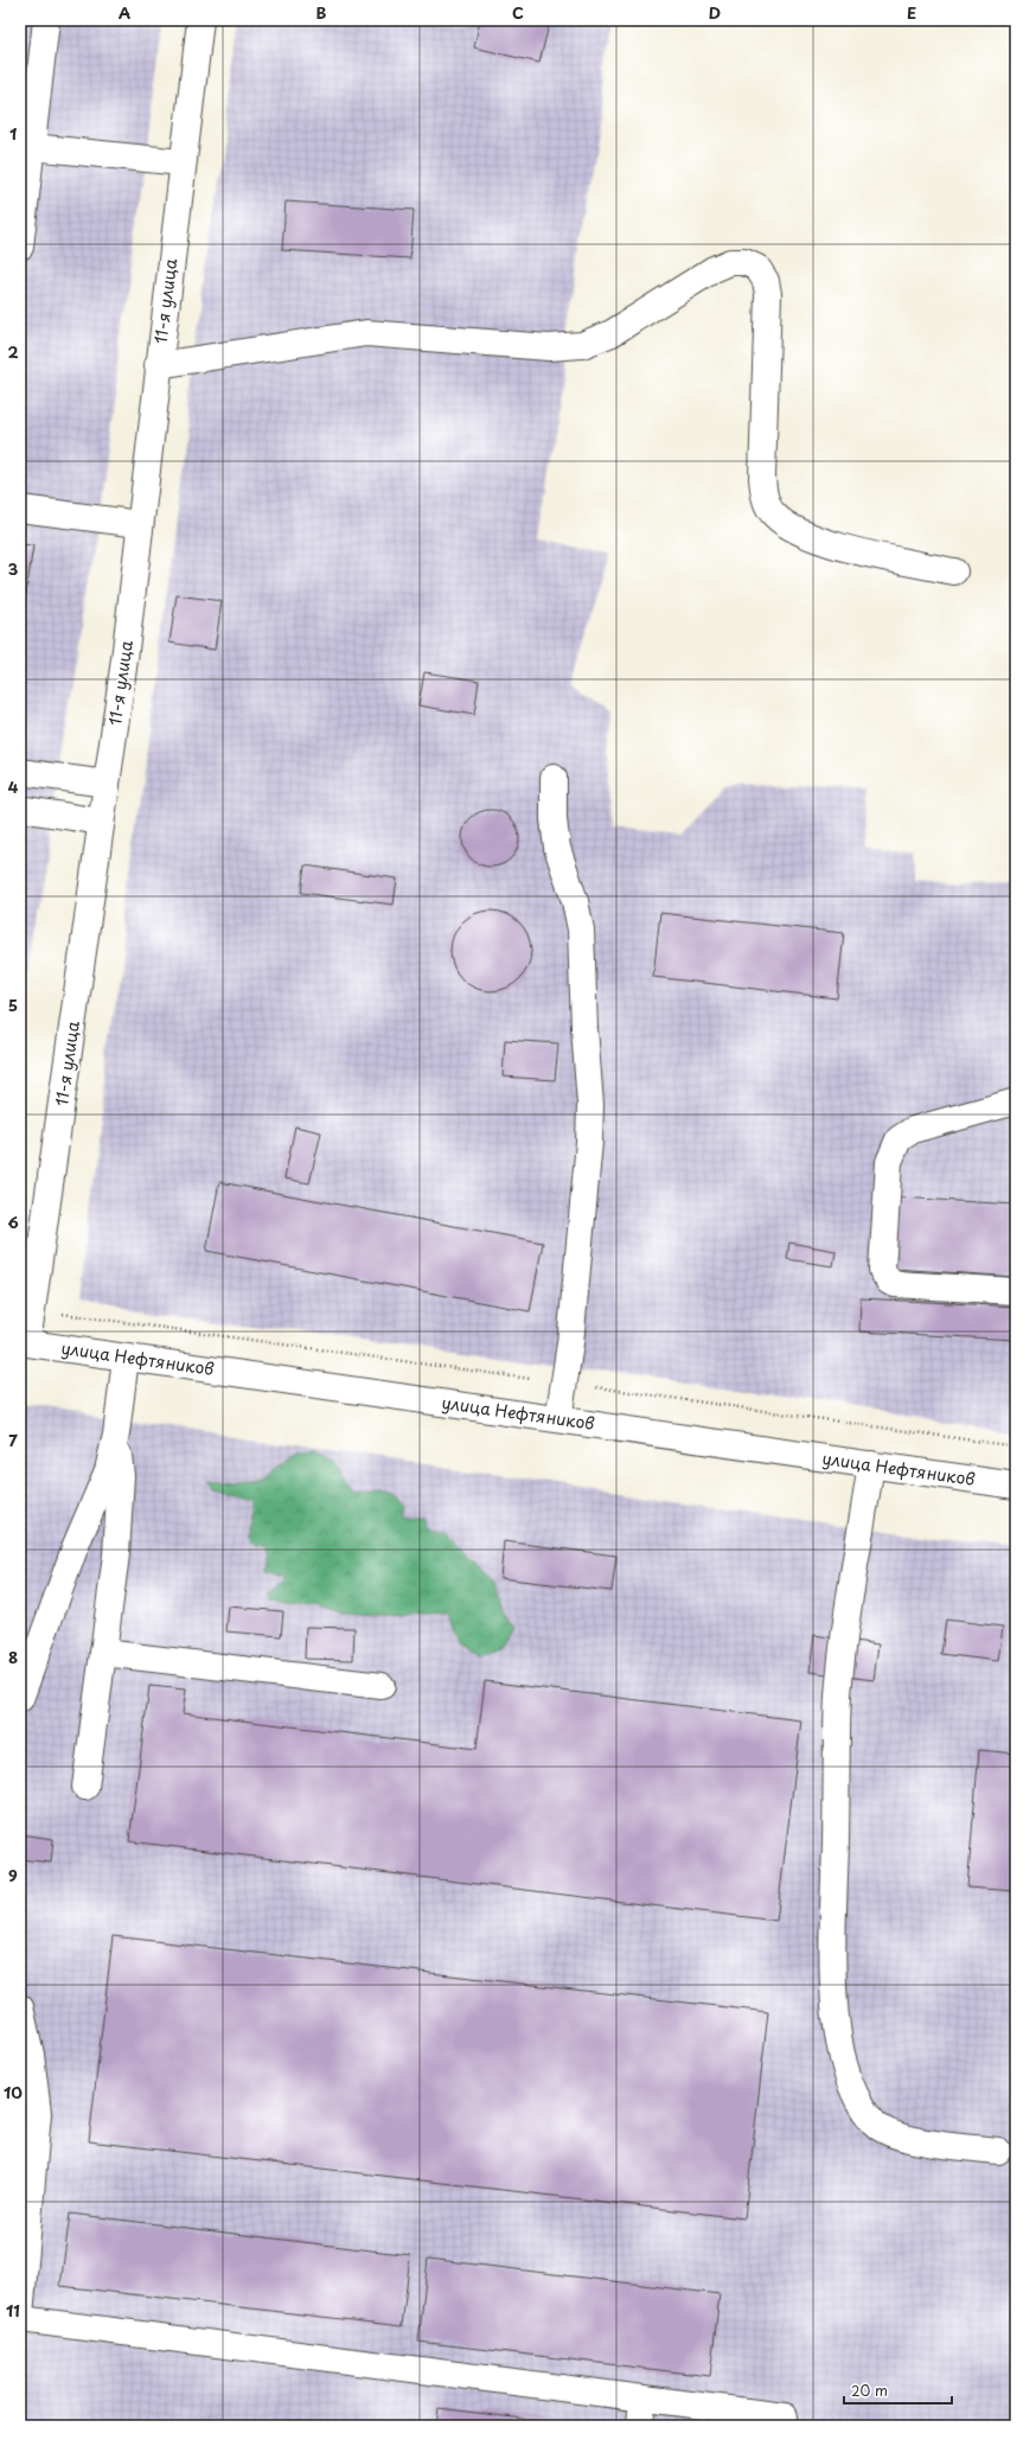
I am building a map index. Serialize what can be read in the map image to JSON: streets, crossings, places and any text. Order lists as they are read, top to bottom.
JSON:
{
  "streets": {
    "street": ["11-я улица", "улица Нефтяников"]
  },
  "crossings": [
    ["11-я улица", "улица Нефтяников"]
  ],
  "scale_bar": "20 m",
  "grid": {
    "columns": [
      "A",
      "B",
      "C",
      "D",
      "E"
    ],
    "rows": [
      "1",
      "2",
      "3",
      "4",
      "5",
      "6",
      "7",
      "8",
      "9",
      "10",
      "11"
    ]
  }
}
